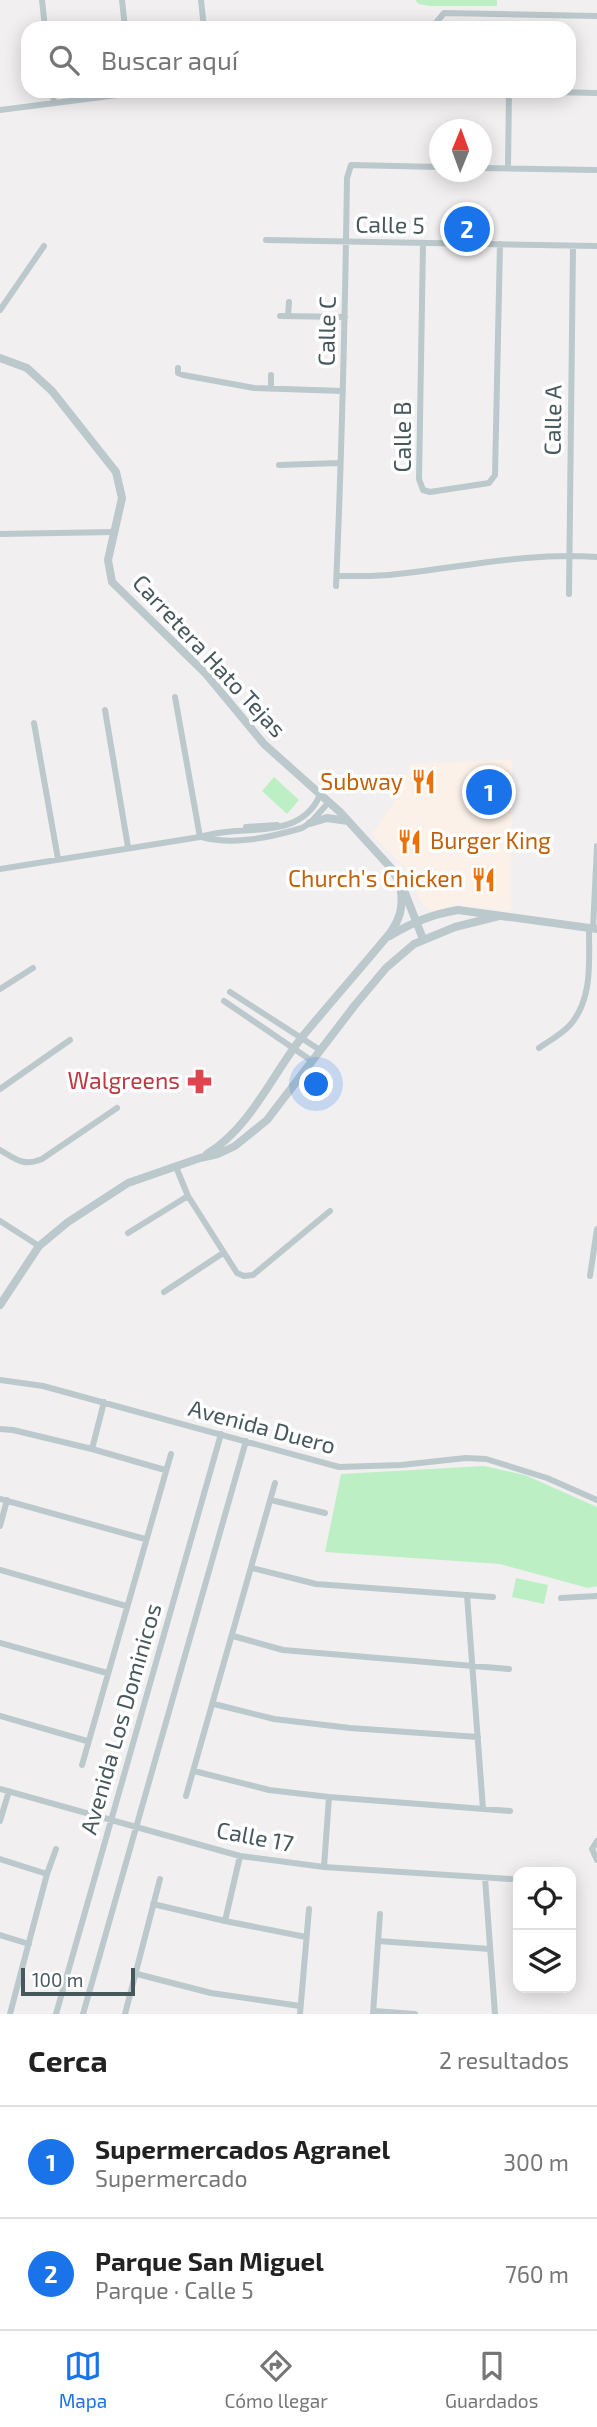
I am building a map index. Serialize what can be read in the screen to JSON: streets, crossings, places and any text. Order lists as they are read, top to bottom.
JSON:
{
  "streets": {
    "street": [
      "Calle 5",
      "Calle C",
      "Calle A",
      "Calle B",
      "Carretera Hato Tejas",
      "Avenida Duero",
      "Avenida Los Dominicos",
      "Calle 17"
    ]
  },
  "crossings": [
    ["Calle 5", "Calle C"],
    ["Calle 5", "Calle A"],
    ["Calle 5", "Calle B"],
    ["Avenida Duero", "Avenida Los Dominicos"],
    ["Avenida Los Dominicos", "Calle 17"]
  ],
  "places": {
    "restaurant": ["Subway", "Burger King", "Church's Chicken"],
    "pharmacy": ["Walgreens"]
  },
  "scale_bar": "100 m",
  "north": "top",
  "page": {
    "search": "Buscar aquí",
    "pins": ["2", "1"],
    "scale": "100 m",
    "heading": ["Cerca", "2 resultados"],
    "list": [
      {
        "mark": "1",
        "name": "Supermercados Agranel",
        "note": "Supermercado",
        "value": "300 m"
      },
      {
        "mark": "2",
        "name": "Parque San Miguel",
        "note": "Parque · Calle 5",
        "value": "760 m"
      }
    ],
    "nav": ["Mapa", "Cómo llegar", "Guardados"]
  }
}
